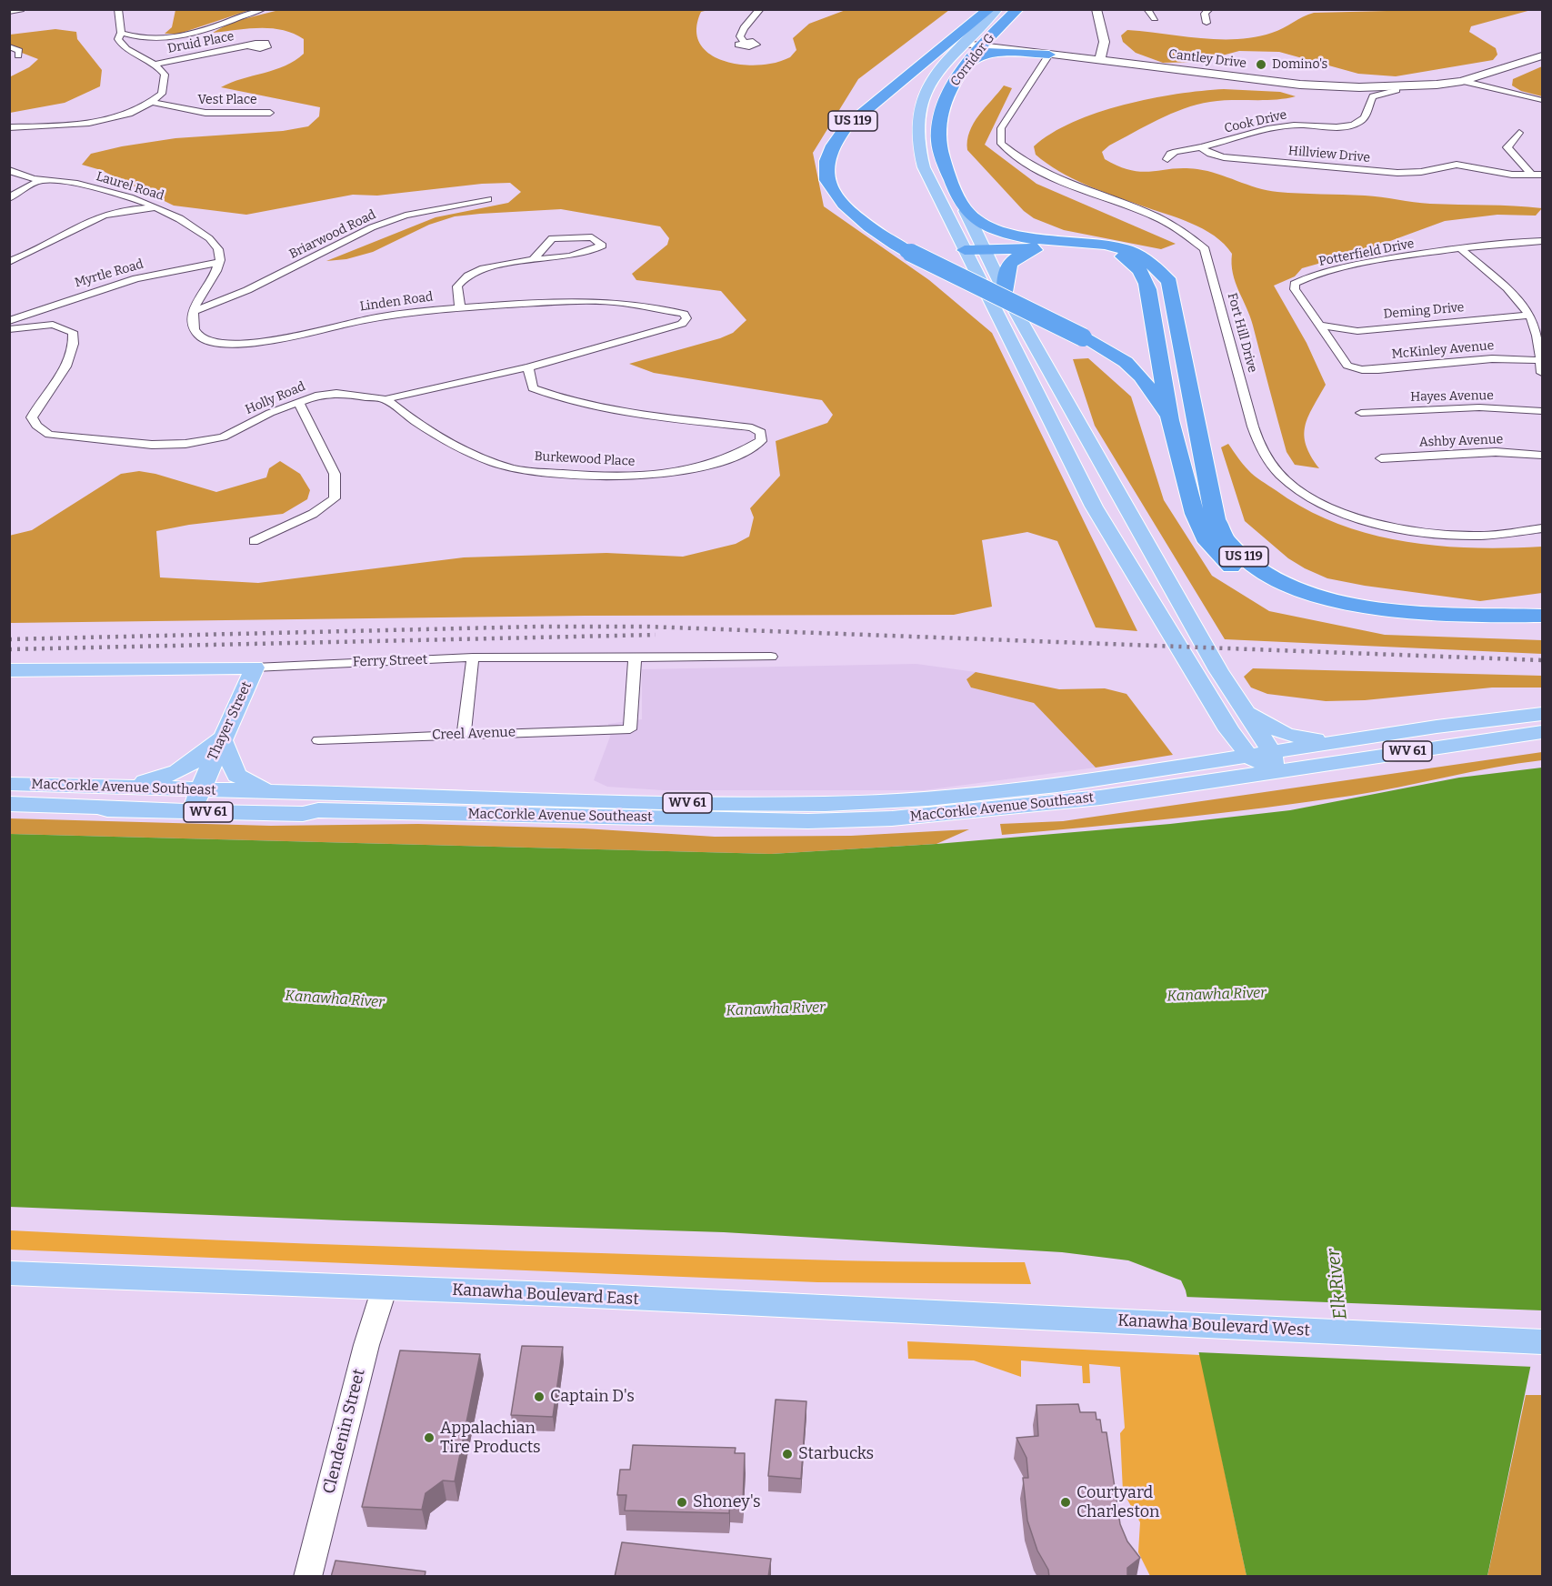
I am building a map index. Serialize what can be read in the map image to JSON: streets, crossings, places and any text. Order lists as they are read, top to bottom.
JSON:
{
  "streets": {
    "highway": ["Corridor G", "US 119"],
    "main road": [
      "Ferry Street",
      "Thayer Street",
      "WV 61",
      "MacCorkle Avenue Southeast",
      "Kanawha Boulevard East",
      "Kanawha Boulevard West"
    ],
    "street": [
      "Druid Place",
      "Cantley Drive",
      "Vest Place",
      "Cook Drive",
      "Hillview Drive",
      "Laurel Road",
      "Briarwood Road",
      "Potterfield Drive",
      "Myrtle Road",
      "Linden Road",
      "Deming Drive",
      "Fort Hill Drive",
      "McKinley Avenue",
      "Hayes Avenue",
      "Holly Road",
      "Ashby Avenue",
      "Burkewood Place",
      "Creel Avenue",
      "Clendenin Street"
    ]
  },
  "crossings": [
    ["Cantley Drive", "Corridor G"],
    ["Cantley Drive", "Cook Drive"],
    ["Cantley Drive", "Fort Hill Drive"],
    ["Corridor G", "US 119"],
    ["Cook Drive", "Hillview Drive"],
    ["Laurel Road", "Myrtle Road"],
    ["Briarwood Road", "Linden Road"],
    ["Potterfield Drive", "Deming Drive"],
    ["Potterfield Drive", "McKinley Avenue"],
    ["Linden Road", "Holly Road"],
    ["Holly Road", "Burkewood Place"],
    ["Ferry Street", "Thayer Street"],
    ["Ferry Street", "Creel Avenue"],
    ["Thayer Street", "MacCorkle Avenue Southeast"],
    ["WV 61", "MacCorkle Avenue Southeast"],
    ["Kanawha Boulevard East", "Kanawha Boulevard West"],
    ["Kanawha Boulevard East", "Clendenin Street"]
  ],
  "water": ["Kanawha River", "Elk River"],
  "places": [
    "Domino's",
    "Captain D's",
    "Appalachian Tire Products",
    "Starbucks",
    "Shoney's",
    "Courtyard Charleston"
  ]
}
